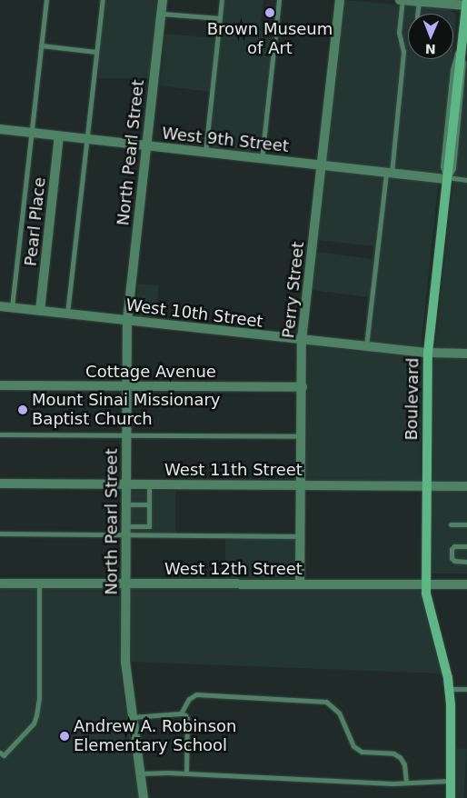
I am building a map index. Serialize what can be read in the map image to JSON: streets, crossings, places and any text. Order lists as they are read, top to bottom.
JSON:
{
  "streets": {
    "main road": ["Boulevard"],
    "street": [
      "West 9th Street",
      "North Pearl Street",
      "Pearl Place",
      "Perry Street",
      "West 10th Street",
      "Cottage Avenue",
      "West 11th Street",
      "West 12th Street"
    ]
  },
  "crossings": [
    ["West 9th Street", "North Pearl Street"],
    ["West 9th Street", "Pearl Place"],
    ["West 9th Street", "Perry Street"],
    ["West 9th Street", "Boulevard"],
    ["North Pearl Street", "West 10th Street"],
    ["North Pearl Street", "Cottage Avenue"],
    ["North Pearl Street", "West 11th Street"],
    ["North Pearl Street", "West 12th Street"],
    ["Pearl Place", "West 10th Street"],
    ["Perry Street", "West 10th Street"],
    ["Perry Street", "Cottage Avenue"],
    ["Perry Street", "West 11th Street"],
    ["Perry Street", "West 12th Street"],
    ["West 10th Street", "Boulevard"],
    ["Boulevard", "West 11th Street"],
    ["Boulevard", "West 12th Street"]
  ],
  "places": ["Brown Museum of Art", "Mount Sinai Missionary Baptist Church", "Andrew A. Robinson Elementary School"],
  "north": "bottom"
}
